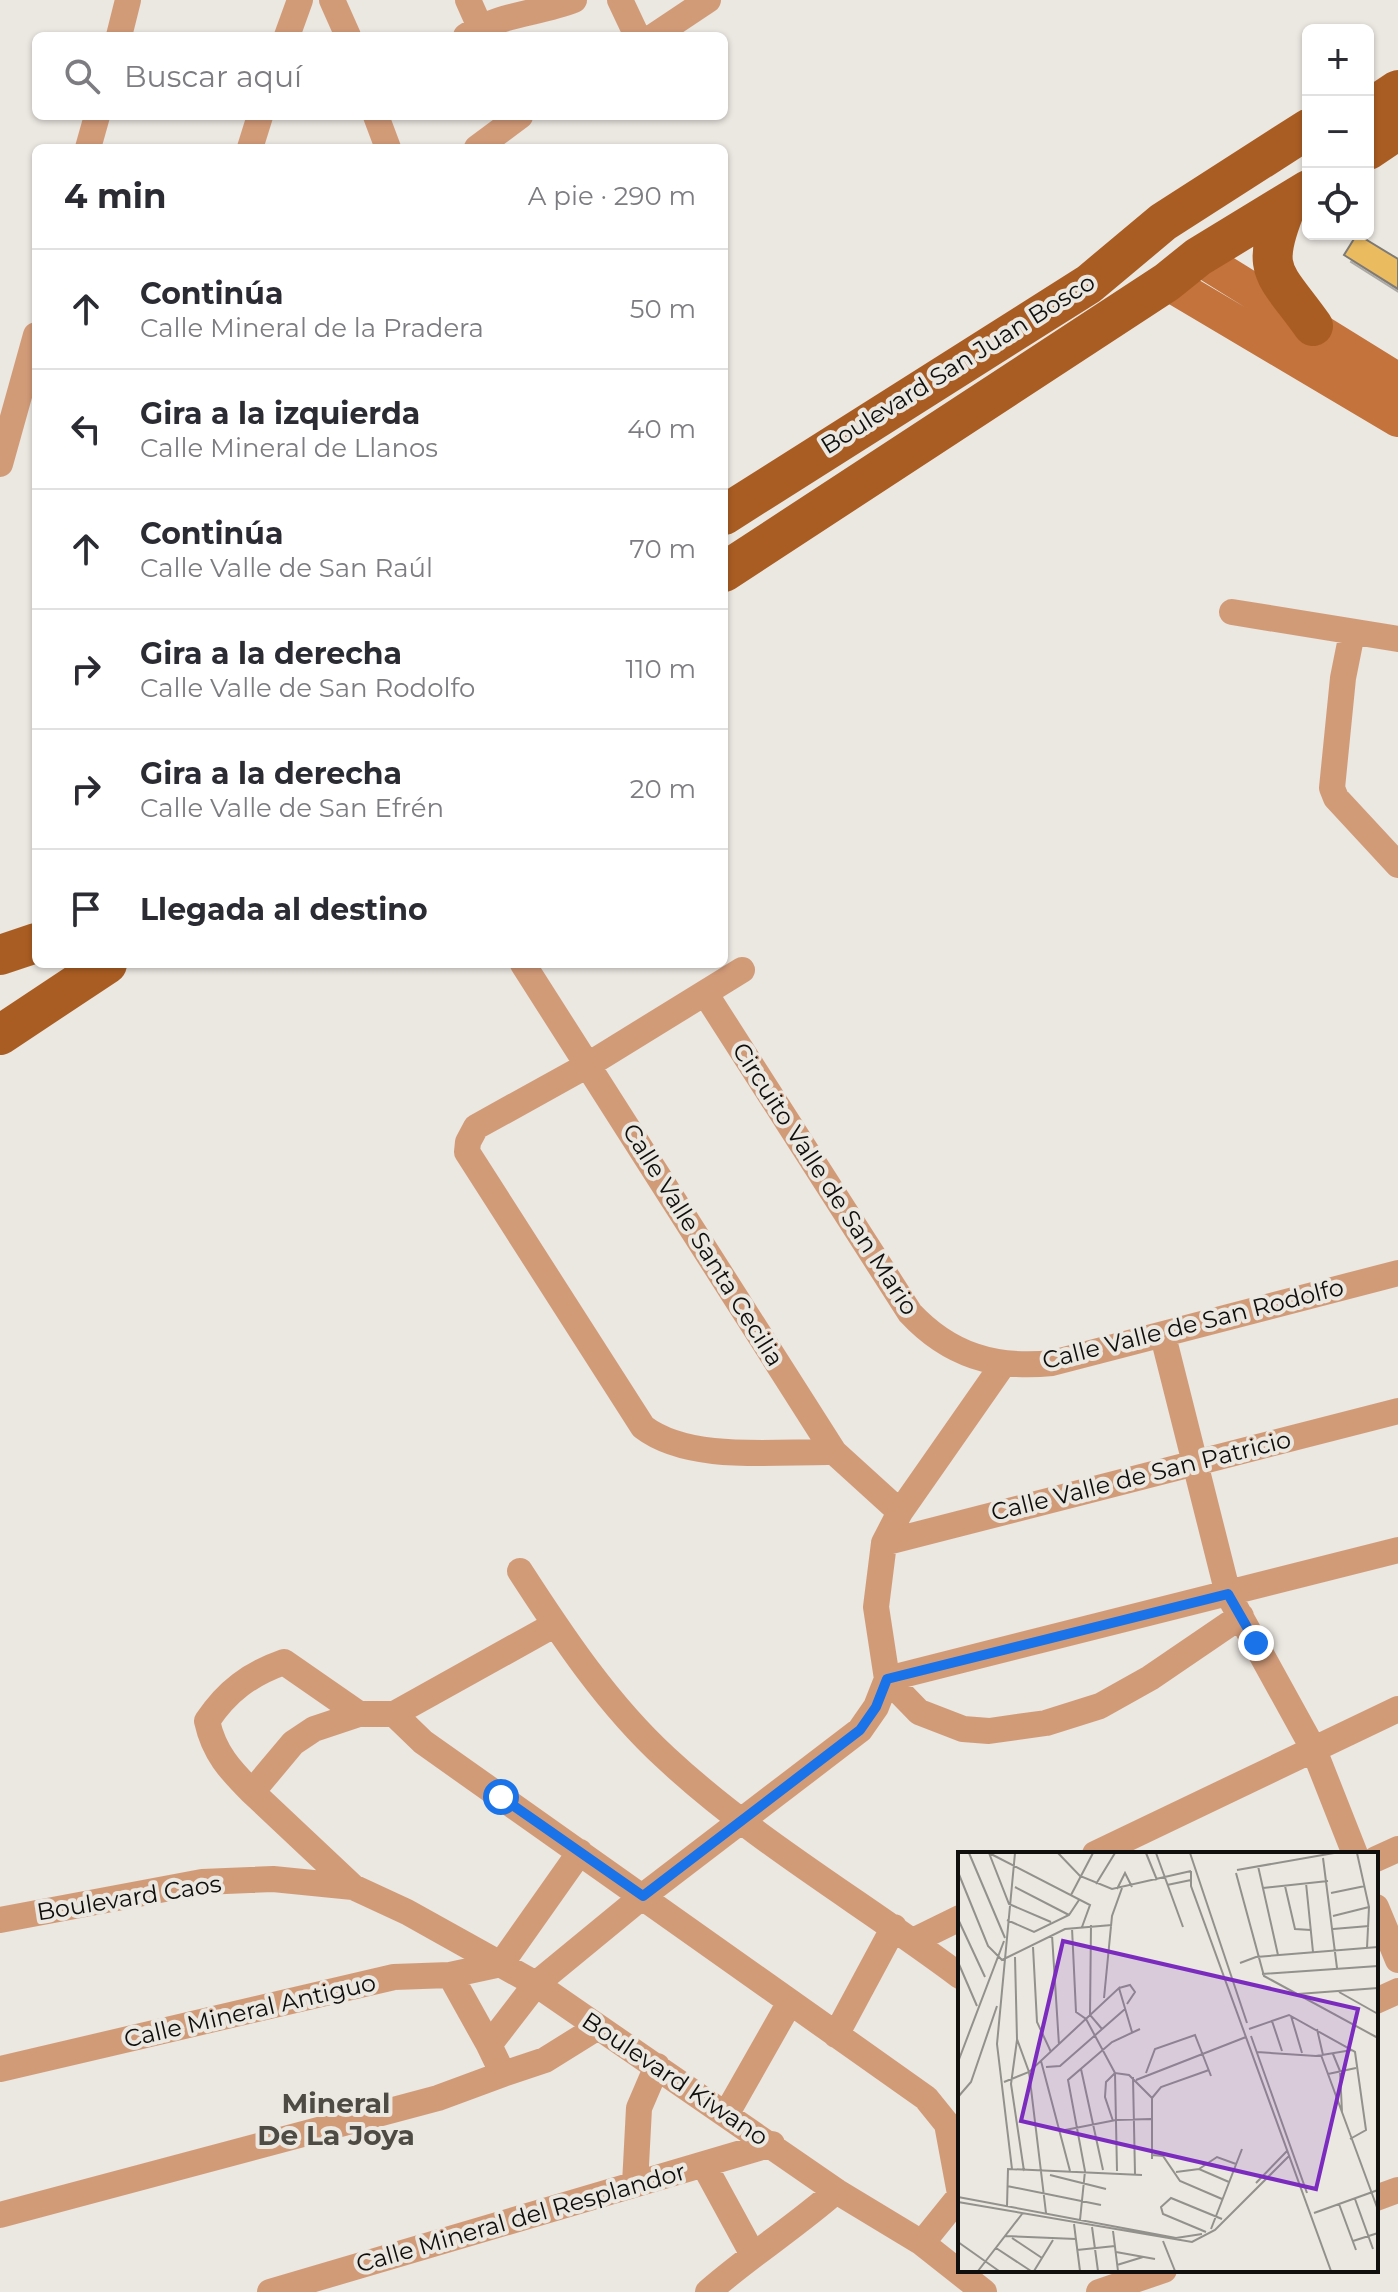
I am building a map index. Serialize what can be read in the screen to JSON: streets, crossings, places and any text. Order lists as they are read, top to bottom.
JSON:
{
  "streets": {
    "main road": ["Boulevard San Juan Bosco"],
    "street": [
      "Circuito Valle de San Mario",
      "Calle Valle Santa Cecilia",
      "Calle Valle de San Rodolfo",
      "Calle Valle de San Patricio",
      "Boulevard Caos",
      "Calle Mineral Antiguo",
      "Boulevard Kiwano",
      "Calle Mineral del Resplandor"
    ]
  },
  "crossings": [
    ["Circuito Valle de San Mario", "Calle Valle de San Rodolfo"],
    ["Boulevard Caos", "Boulevard Kiwano"],
    ["Calle Mineral Antiguo", "Boulevard Kiwano"],
    ["Boulevard Kiwano", "Calle Mineral del Resplandor"]
  ],
  "districts": ["Mineral De La Joya"],
  "page": {
    "map_buttons": ["+", "−"],
    "search": "Buscar aquí",
    "heading": ["4 min", "A pie · 290 m"],
    "list": [
      ["Continúa", "Calle Mineral de la Pradera", "50 m"],
      ["Gira a la izquierda", "Calle Mineral de Llanos", "40 m"],
      ["Continúa", "Calle Valle de San Raúl", "70 m"],
      ["Gira a la derecha", "Calle Valle de San Rodolfo", "110 m"],
      ["Gira a la derecha", "Calle Valle de San Efrén", "20 m"],
      "Llegada al destino"
    ]
  }
}
